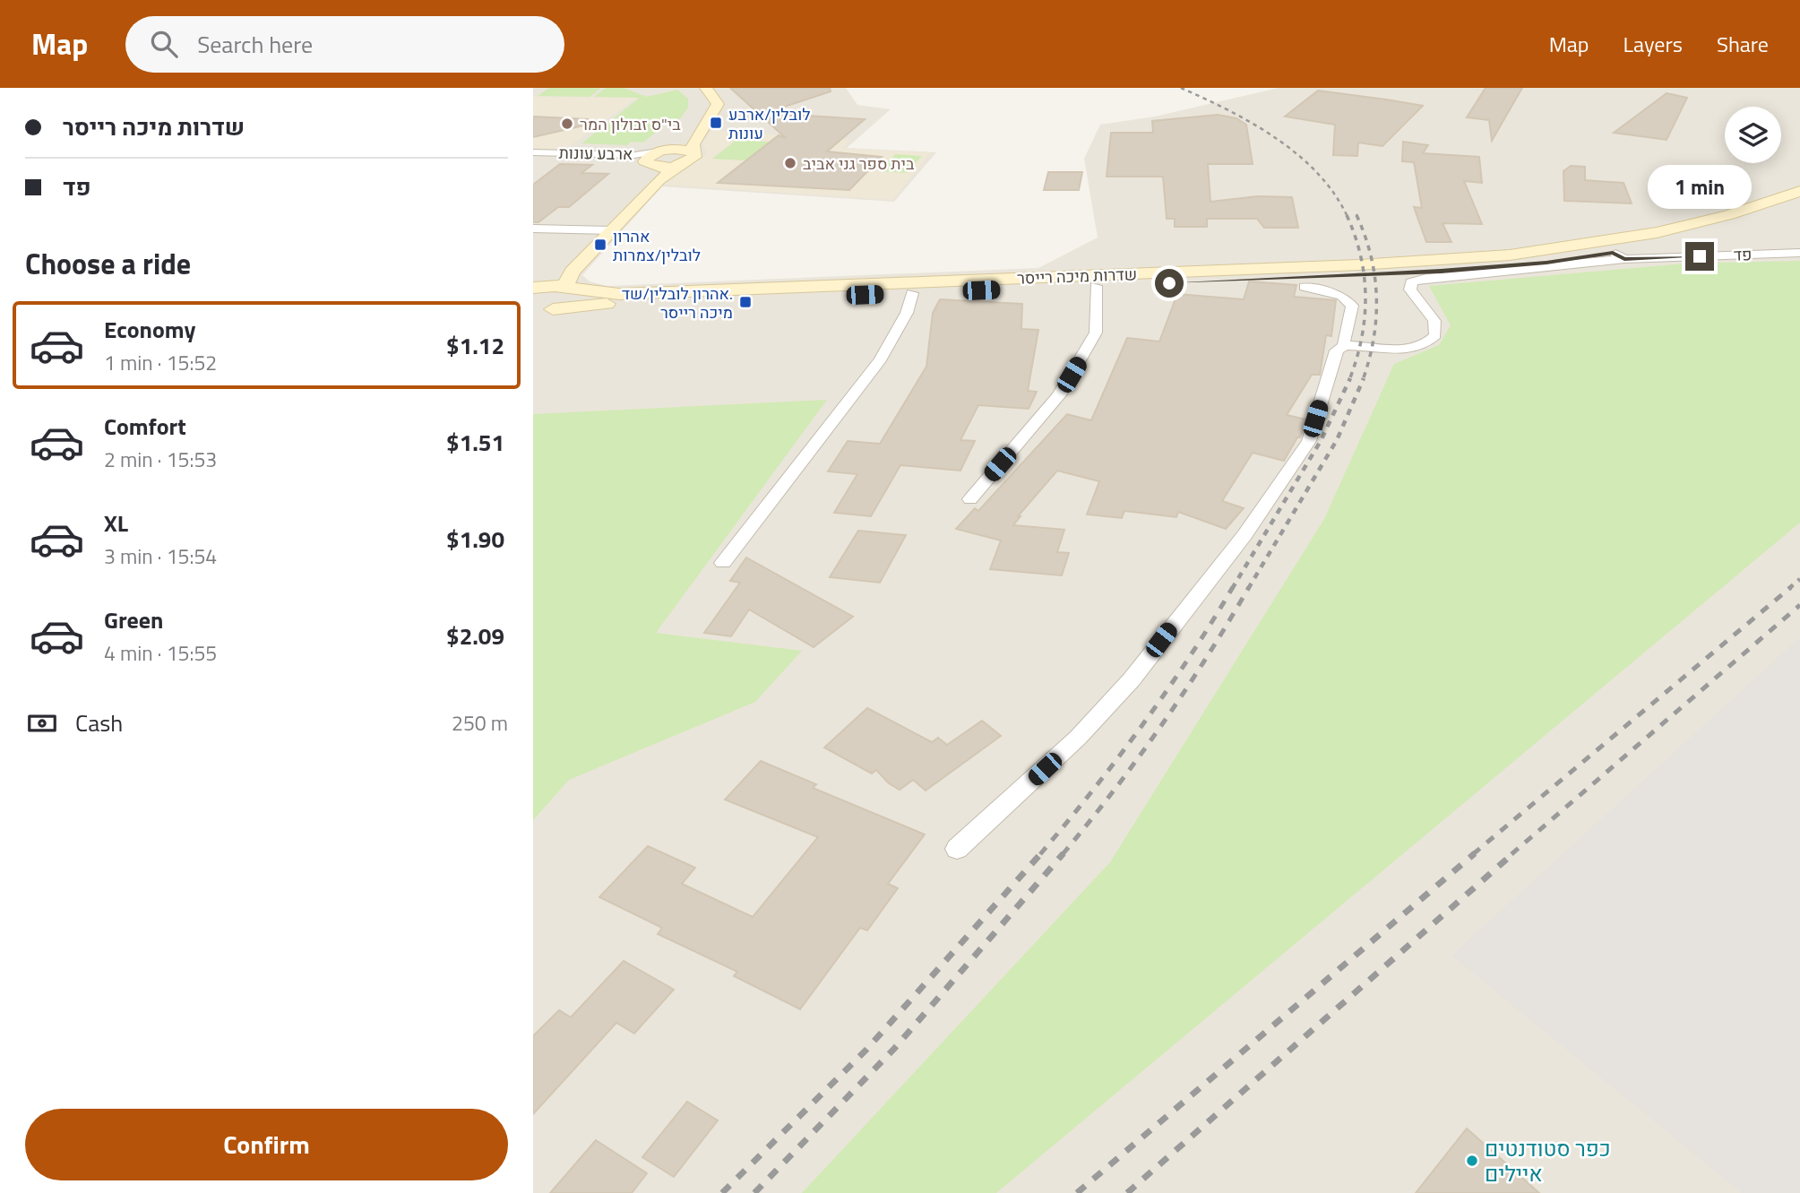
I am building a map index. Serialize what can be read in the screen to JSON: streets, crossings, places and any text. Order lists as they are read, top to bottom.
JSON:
{
  "streets": {
    "street": ["ארבע עונות", "פד", "שדרות מיכה רייסר"]
  },
  "crossings": [
    ["פד", "שדרות מיכה רייסר"]
  ],
  "places": {
    "transit": ["לובלין/ארבע עונות", "אהרון לובלין/צמרות", "אהרון לובלין/שד. מיכה רייסר"],
    "other": ["בי\"ס זבולון המר", "בית ספר גני אביב", "כפר סטודנטים איילים"]
  },
  "page": {
    "header": "Map",
    "search": "Search here",
    "nav": ["Map", "Layers", "Share"],
    "banner": ["שדרות מיכה רייסר", "פד"],
    "bubble": "1 min",
    "heading": "Choose a ride",
    "list": [
      {
        "name": "Economy",
        "note": "1 min · 15:52",
        "value": "$1.12"
      },
      {
        "name": "Comfort",
        "note": "2 min · 15:53",
        "value": "$1.51"
      },
      {
        "name": "XL",
        "note": "3 min · 15:54",
        "value": "$1.90"
      },
      {
        "name": "Green",
        "note": "4 min · 15:55",
        "value": "$2.09"
      }
    ],
    "pay": ["Cash", "250 m"],
    "buttons": "Confirm"
  }
}
